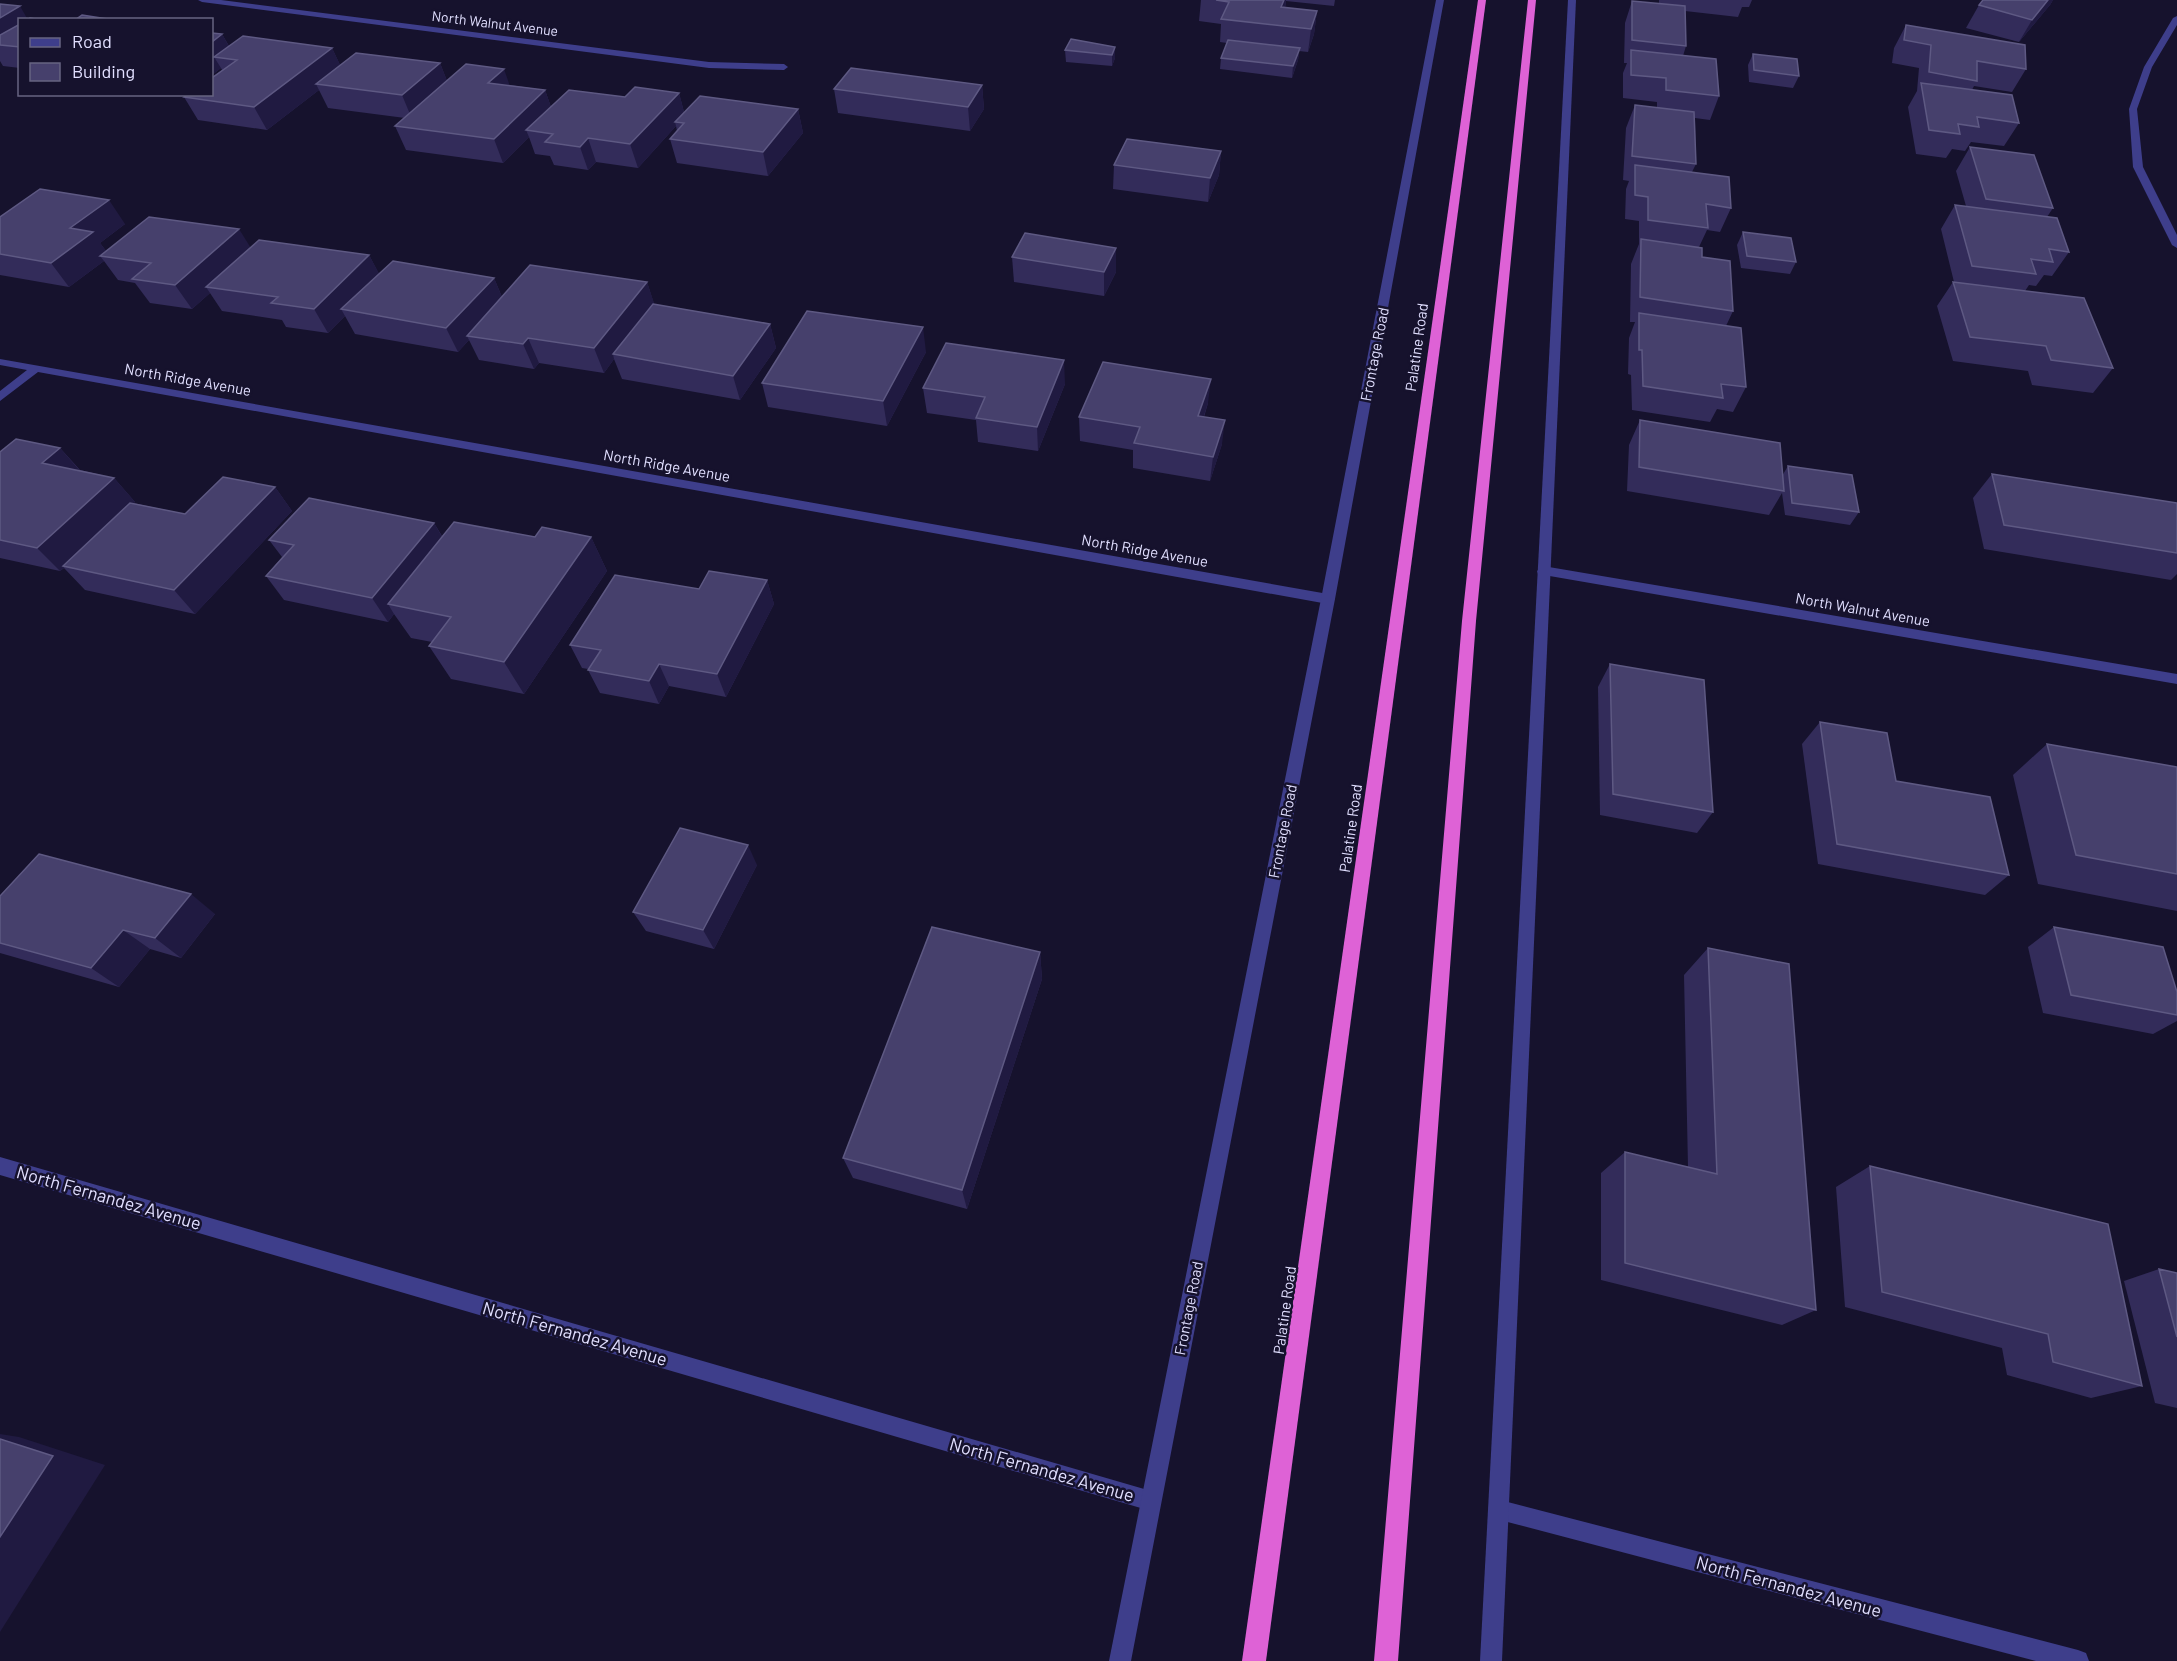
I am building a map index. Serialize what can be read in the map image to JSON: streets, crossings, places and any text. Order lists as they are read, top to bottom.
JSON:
{
  "streets": {
    "highway": ["Palatine Road"],
    "street": [
      "North Walnut Avenue",
      "Frontage Road",
      "North Ridge Avenue",
      "North Fernandez Avenue"
    ]
  },
  "crossings": [
    ["Frontage Road", "North Ridge Avenue"],
    ["Frontage Road", "North Fernandez Avenue"]
  ],
  "legend": ["Road", "Building"]
}
